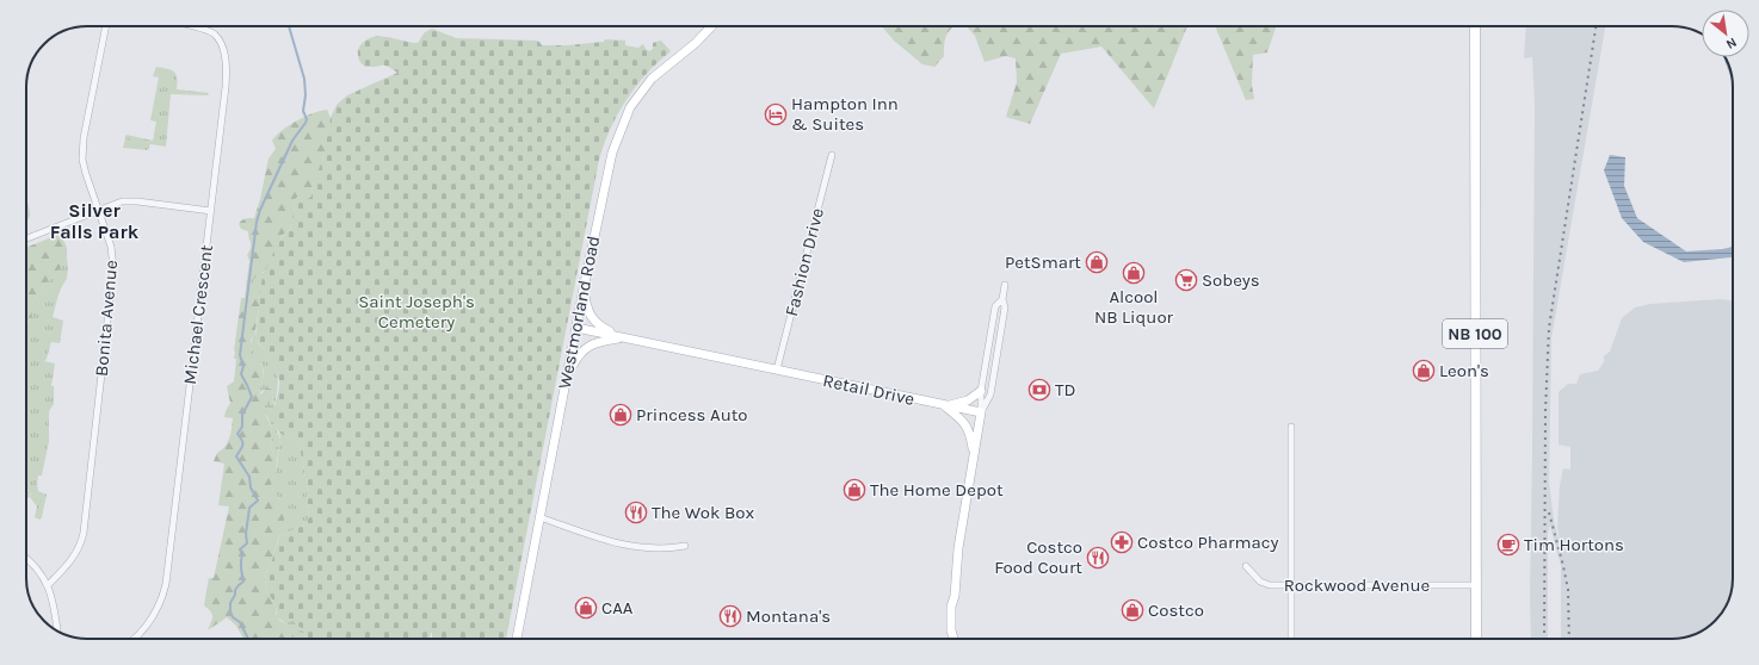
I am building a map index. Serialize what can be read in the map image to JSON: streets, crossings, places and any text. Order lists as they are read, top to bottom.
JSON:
{
  "streets": {
    "main road": ["NB 100"],
    "street": [
      "Fashion Drive",
      "Westmorland Road",
      "Michael Crescent",
      "Bonita Avenue",
      "Retail Drive",
      "Rockwood Avenue"
    ]
  },
  "crossings": [
    ["Fashion Drive", "Retail Drive"],
    ["Westmorland Road", "Retail Drive"],
    ["NB 100", "Rockwood Avenue"]
  ],
  "districts": ["Silver Falls Park"],
  "parks": ["Saint Joseph's Cemetery"],
  "places": {
    "hotel": ["Hampton Inn & Suites"],
    "shop": [
      "PetSmart",
      "Alcool NB Liquor",
      "Leon's",
      "Princess Auto",
      "The Home Depot",
      "CAA",
      "Costco"
    ],
    "supermarket": ["Sobeys"],
    "bank": ["TD"],
    "restaurant": ["The Wok Box", "Costco Food Court", "Montana's"],
    "pharmacy": ["Costco Pharmacy"],
    "cafe": ["Tim Hortons"]
  },
  "north": "bottom right"
}
